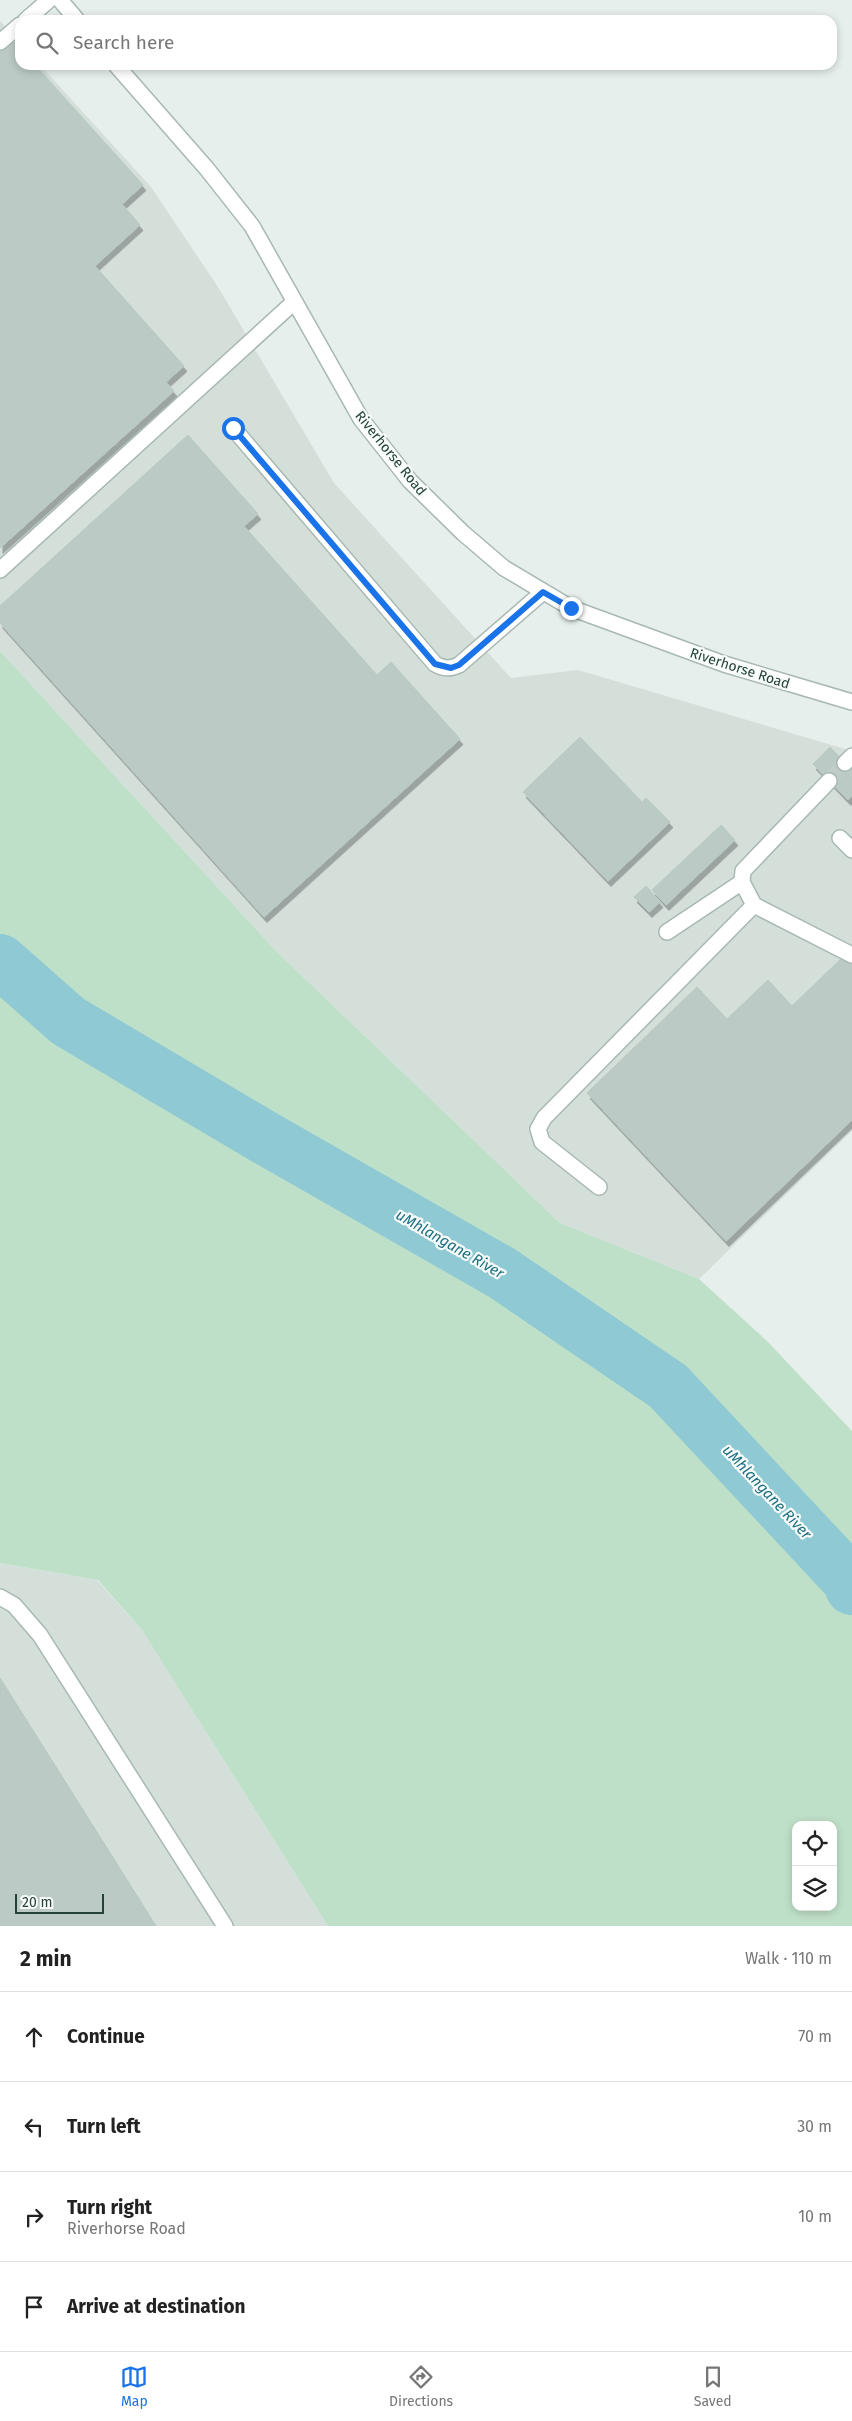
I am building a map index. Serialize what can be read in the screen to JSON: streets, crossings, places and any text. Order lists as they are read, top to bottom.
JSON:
{
  "streets": {
    "lane": ["Riverhorse Road"]
  },
  "water": ["uMhlangane River"],
  "scale_bar": "20 m",
  "page": {
    "search": "Search here",
    "scale": "20 m",
    "heading": ["2 min", "Walk · 110 m"],
    "list": [
      ["Continue", "70 m"],
      ["Turn left", "30 m"],
      ["Turn right", "Riverhorse Road", "10 m"],
      "Arrive at destination"
    ],
    "nav": ["Map", "Directions", "Saved"]
  }
}
